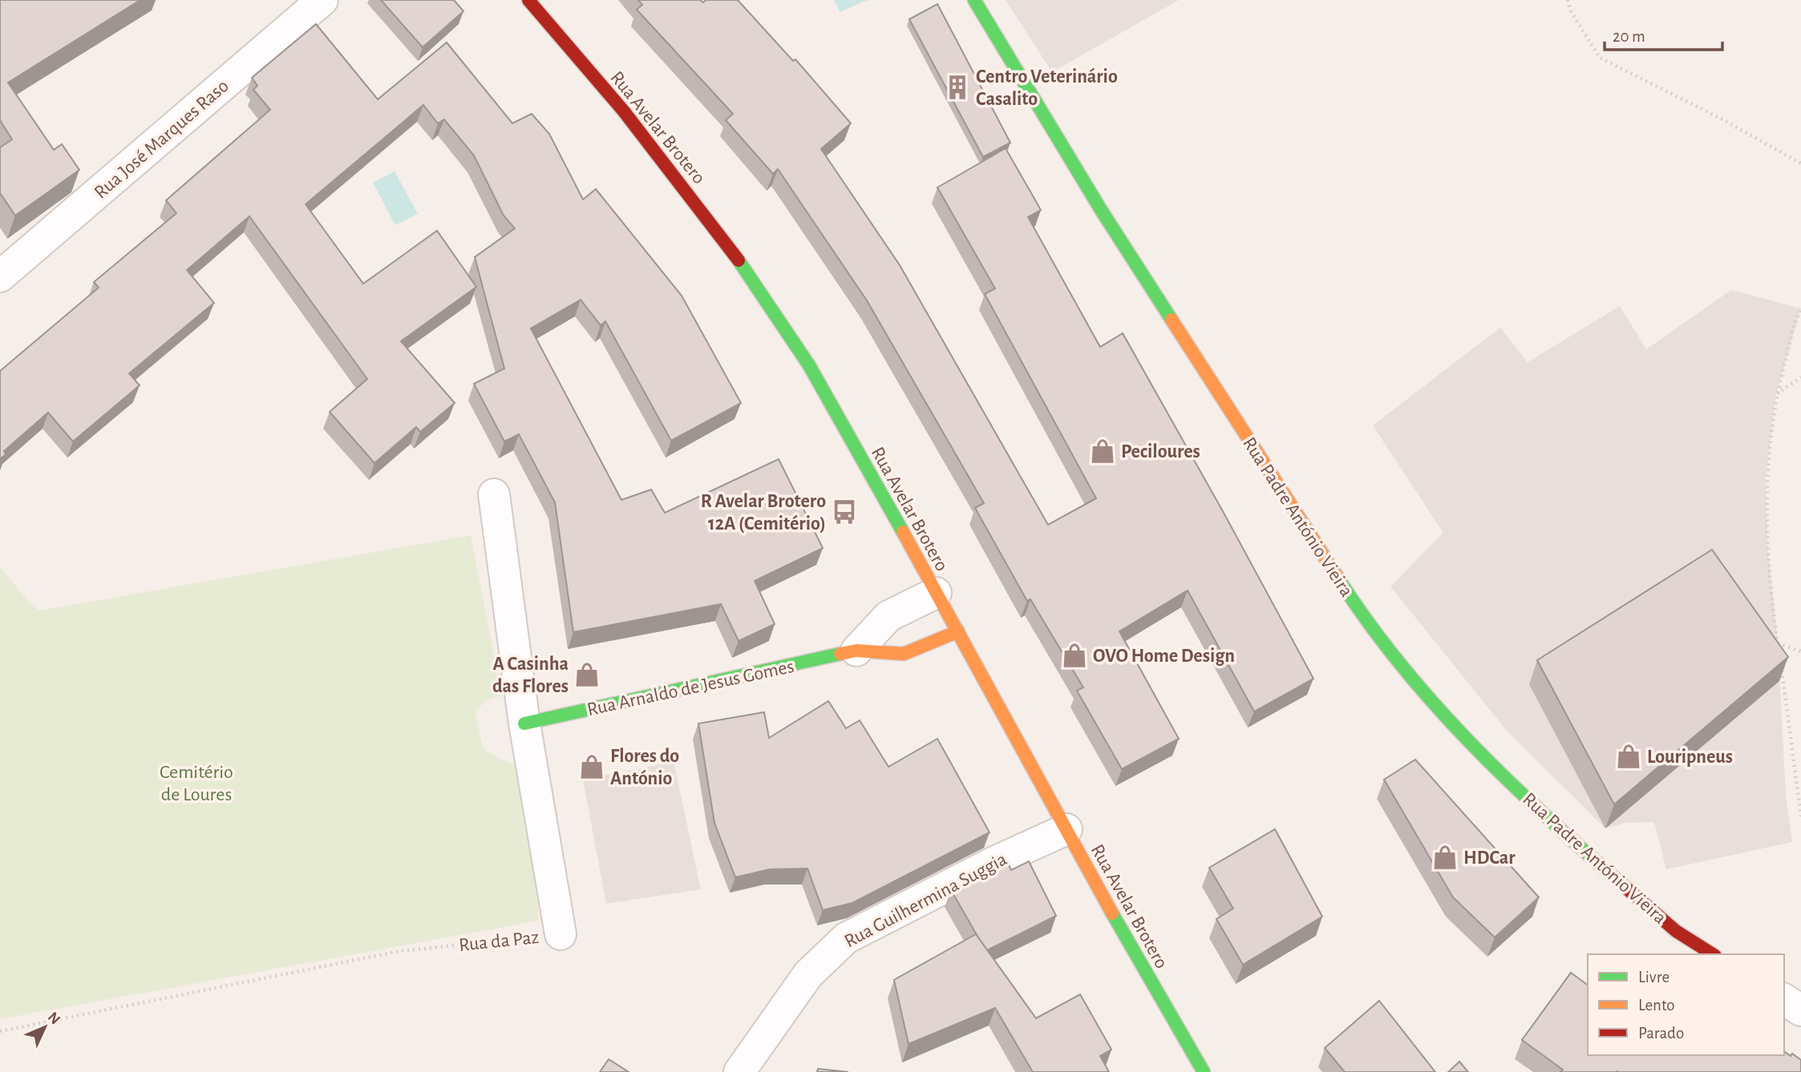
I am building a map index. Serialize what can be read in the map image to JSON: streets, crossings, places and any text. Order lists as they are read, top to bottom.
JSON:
{
  "streets": {
    "street": [
      "Rua Avelar Brotero",
      "Rua José Marques Raso",
      "Rua Padre António Vieira",
      "Rua Arnaldo de Jesus Gomes",
      "Rua Guilhermina Suggia",
      "Rua da Paz"
    ]
  },
  "crossings": [
    ["Rua Avelar Brotero", "Rua Arnaldo de Jesus Gomes"],
    ["Rua Avelar Brotero", "Rua Guilhermina Suggia"],
    ["Rua Arnaldo de Jesus Gomes", "Rua da Paz"]
  ],
  "parks": ["Cemitério de Loures"],
  "places": {
    "building": ["Centro Veterinário Casalito"],
    "shop": [
      "Peciloures",
      "OVO Home Design",
      "A Casinha das Flores",
      "Louripneus",
      "Flores do António",
      "HDCar"
    ],
    "bus stop": ["R Avelar Brotero 12A (Cemitério)"]
  },
  "legend": ["Livre", "Lento", "Parado"],
  "scale_bar": "20 m",
  "north": "top right"
}
